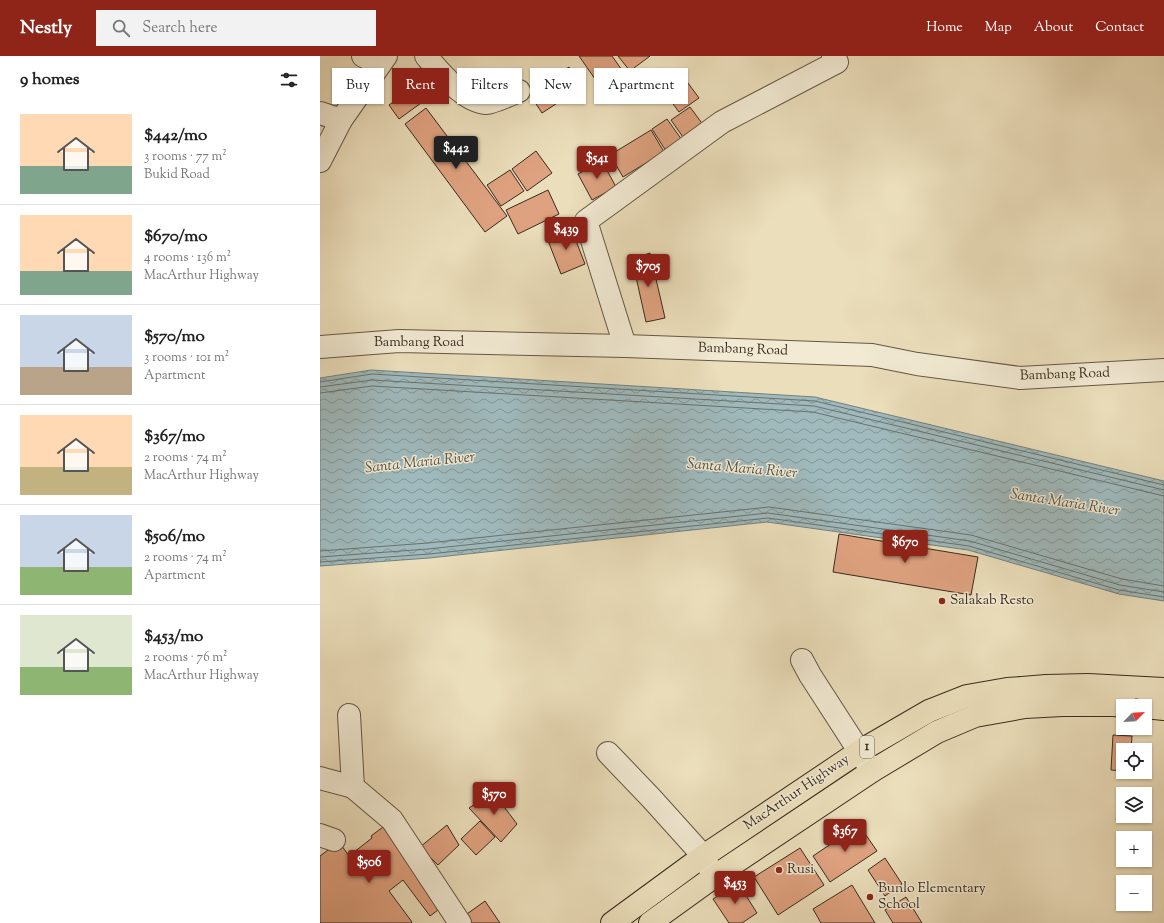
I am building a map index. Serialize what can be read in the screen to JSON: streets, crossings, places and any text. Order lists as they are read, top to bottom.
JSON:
{
  "streets": {
    "highway": ["1", "MacArthur Highway"],
    "street": ["Bambang Road"]
  },
  "water": ["Santa Maria River"],
  "places": ["Salakab Resto", "Rusi", "Bunlo Elementary School"],
  "north": "top right",
  "page": {
    "header": "Nestly",
    "search": "Search here",
    "nav": [
      "Home",
      "Map",
      "About",
      "Contact"
    ],
    "heading": "9 homes",
    "chip": [
      "Buy",
      "Rent",
      "Filters",
      "New",
      "Apartment"
    ],
    "list": [
      {
        "name": "$442/mo",
        "note": "3 rooms · 77 m² · Bukid Road"
      },
      {
        "name": "$670/mo",
        "note": "4 rooms · 136 m² · MacArthur Highway"
      },
      {
        "name": "$570/mo",
        "note": "3 rooms · 101 m² · Apartment"
      },
      {
        "name": "$367/mo",
        "note": "2 rooms · 74 m² · MacArthur Highway"
      },
      {
        "name": "$506/mo",
        "note": "2 rooms · 74 m² · Apartment"
      },
      {
        "name": "$453/mo",
        "note": "2 rooms · 76 m² · MacArthur Highway"
      }
    ],
    "price": [
      "$442",
      "$541",
      "$439",
      "$705",
      "$670",
      "$570",
      "$367",
      "$506",
      "$453"
    ],
    "map_buttons": ["+", "−"]
  }
}
